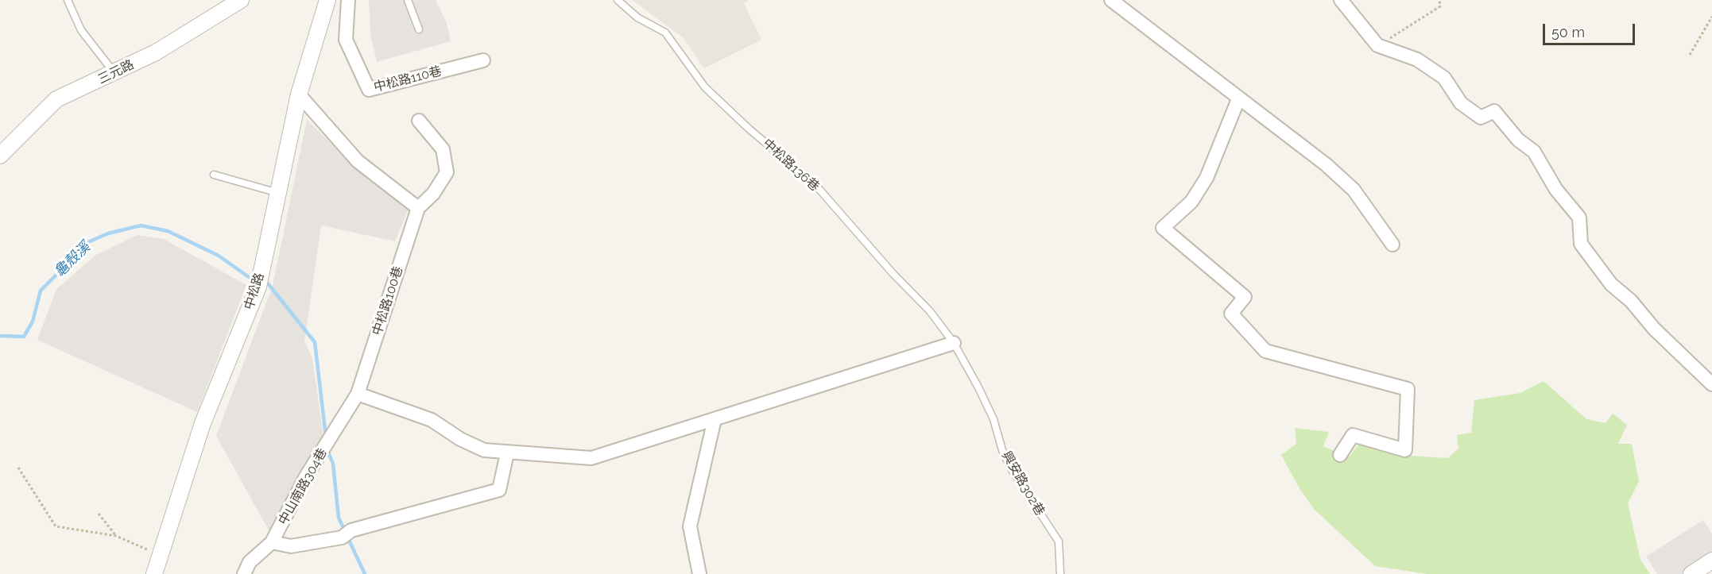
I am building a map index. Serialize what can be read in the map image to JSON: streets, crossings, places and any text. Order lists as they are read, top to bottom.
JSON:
{
  "streets": {
    "street": [
      "三元路",
      "中松路110巷",
      "中松路",
      "中松路100巷",
      "中山南路304巷"
    ],
    "lane": ["中松路136巷", "興安路302巷"]
  },
  "crossings": [
    ["中松路136巷", "興安路302巷"],
    ["中松路100巷", "中山南路304巷"]
  ],
  "water": ["龜殼溪"],
  "scale_bar": "50 m"
}
